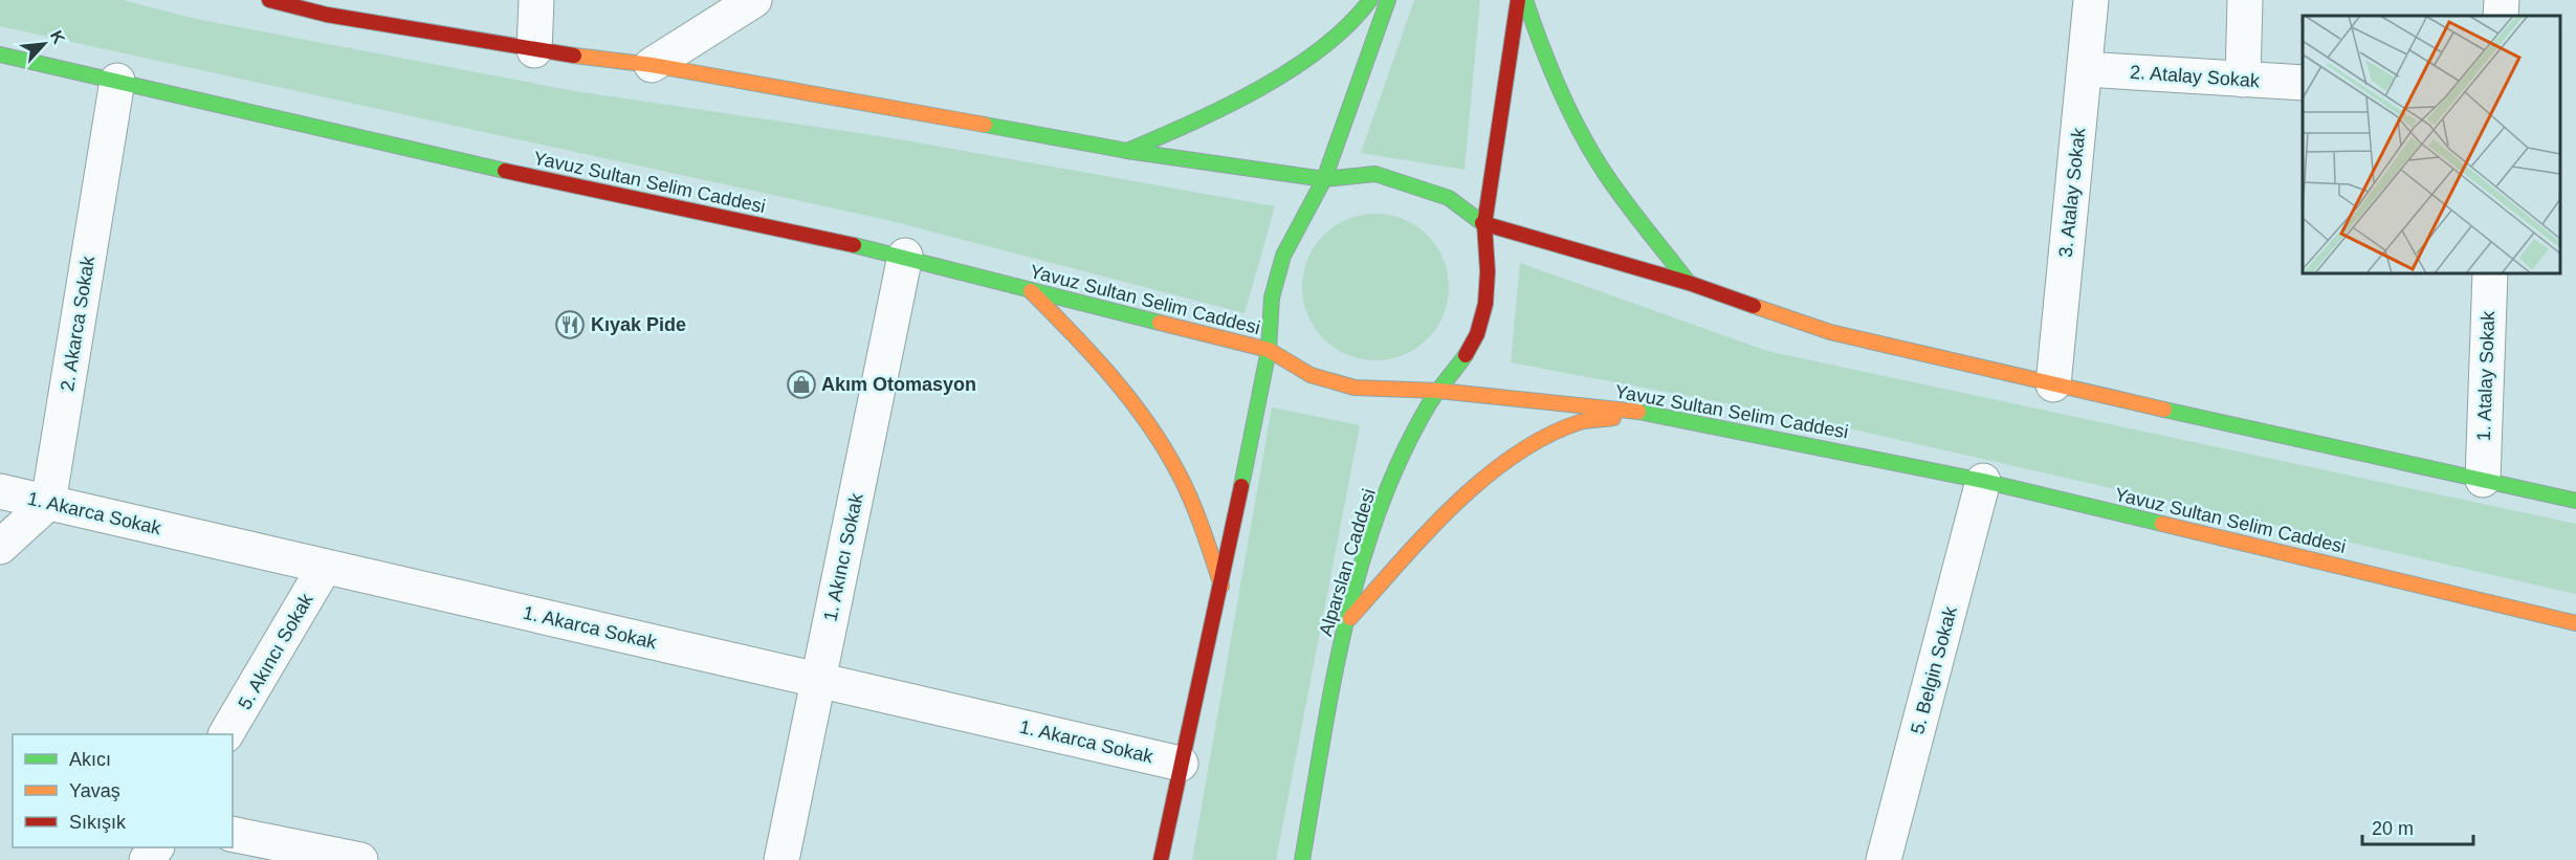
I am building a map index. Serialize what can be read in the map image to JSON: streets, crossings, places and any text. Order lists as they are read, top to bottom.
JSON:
{
  "streets": {
    "main road": ["Yavuz Sultan Selim Caddesi", "Alparslan Caddesi"],
    "street": [
      "2. Atalay Sokak",
      "3. Atalay Sokak",
      "2. Akarca Sokak",
      "1. Atalay Sokak",
      "1. Akarca Sokak",
      "1. Akıncı Sokak",
      "5. Akıncı Sokak",
      "5. Belgin Sokak"
    ]
  },
  "crossings": [
    ["2. Atalay Sokak", "3. Atalay Sokak"],
    ["Yavuz Sultan Selim Caddesi", "2. Akarca Sokak"],
    ["Yavuz Sultan Selim Caddesi", "1. Akıncı Sokak"],
    ["Yavuz Sultan Selim Caddesi", "Alparslan Caddesi"],
    ["Yavuz Sultan Selim Caddesi", "5. Belgin Sokak"],
    ["2. Akarca Sokak", "1. Akarca Sokak"],
    ["1. Akarca Sokak", "1. Akıncı Sokak"],
    ["1. Akarca Sokak", "5. Akıncı Sokak"]
  ],
  "places": {
    "restaurant": ["Kıyak Pide"],
    "shop": ["Akım Otomasyon"]
  },
  "legend": ["Akıcı", "Yavaş", "Sıkışık"],
  "scale_bar": "20 m",
  "north": "top right"
}
